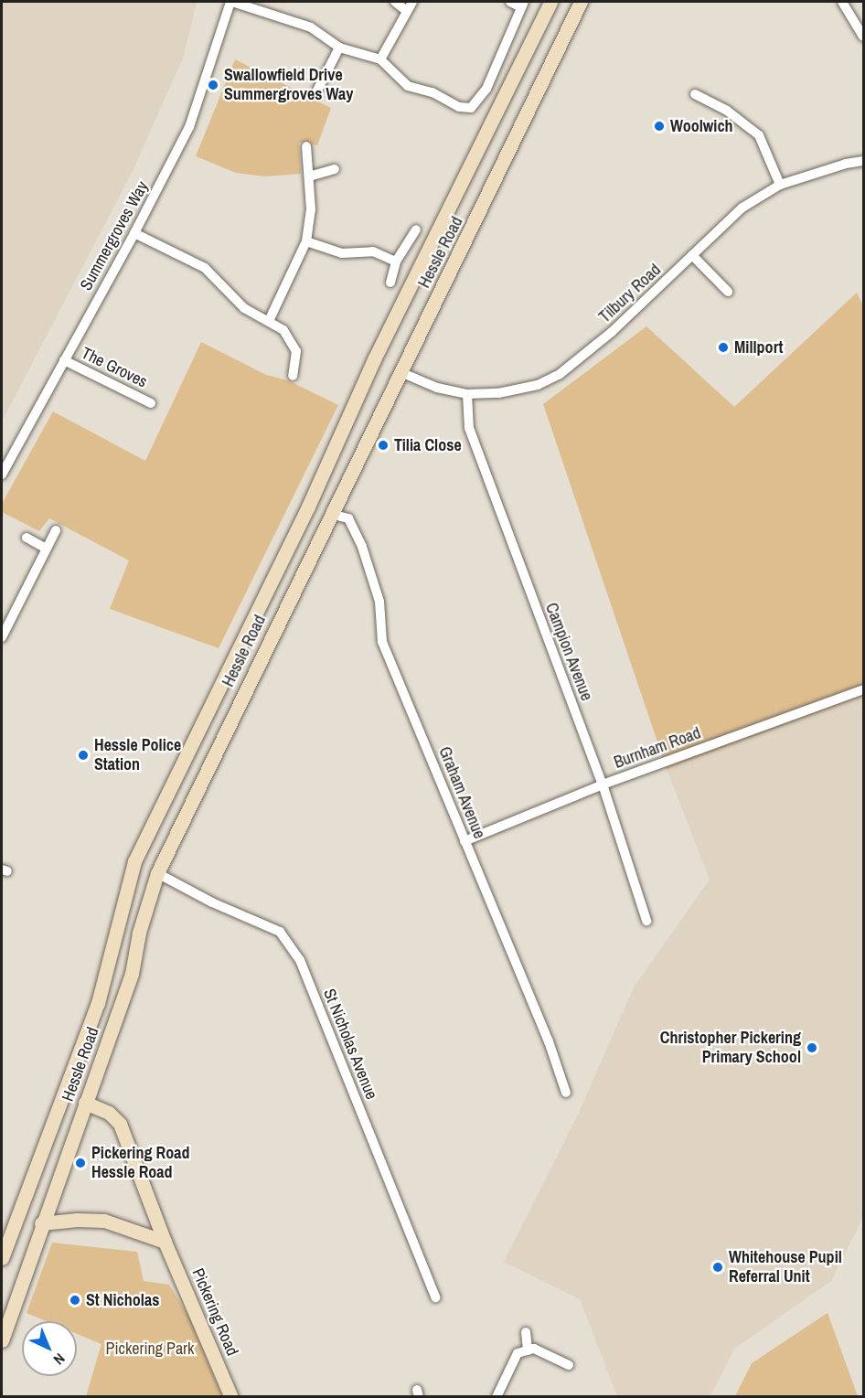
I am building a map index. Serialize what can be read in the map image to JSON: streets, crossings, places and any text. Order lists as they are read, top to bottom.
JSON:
{
  "streets": {
    "street": [
      "Summergroves Way",
      "Hessle Road",
      "Tilbury Road",
      "The Groves",
      "Campion Avenue",
      "Burnham Road",
      "Graham Avenue",
      "St Nicholas Avenue",
      "Pickering Road"
    ]
  },
  "crossings": [
    ["Summergroves Way", "The Groves"],
    ["Hessle Road", "Tilbury Road"],
    ["Hessle Road", "Graham Avenue"],
    ["Hessle Road", "St Nicholas Avenue"],
    ["Hessle Road", "Pickering Road"],
    ["Tilbury Road", "Campion Avenue"],
    ["Campion Avenue", "Burnham Road"],
    ["Burnham Road", "Graham Avenue"]
  ],
  "parks": ["Pickering Park"],
  "places": [
    "Swallowfield Drive Summergroves Way",
    "Woolwich",
    "Millport",
    "Tilia Close",
    "Hessle Police Station",
    "Christopher Pickering Primary School",
    "Pickering Road Hessle Road",
    "Whitehouse Pupil Referral Unit",
    "St Nicholas"
  ],
  "north": "bottom right"
}
